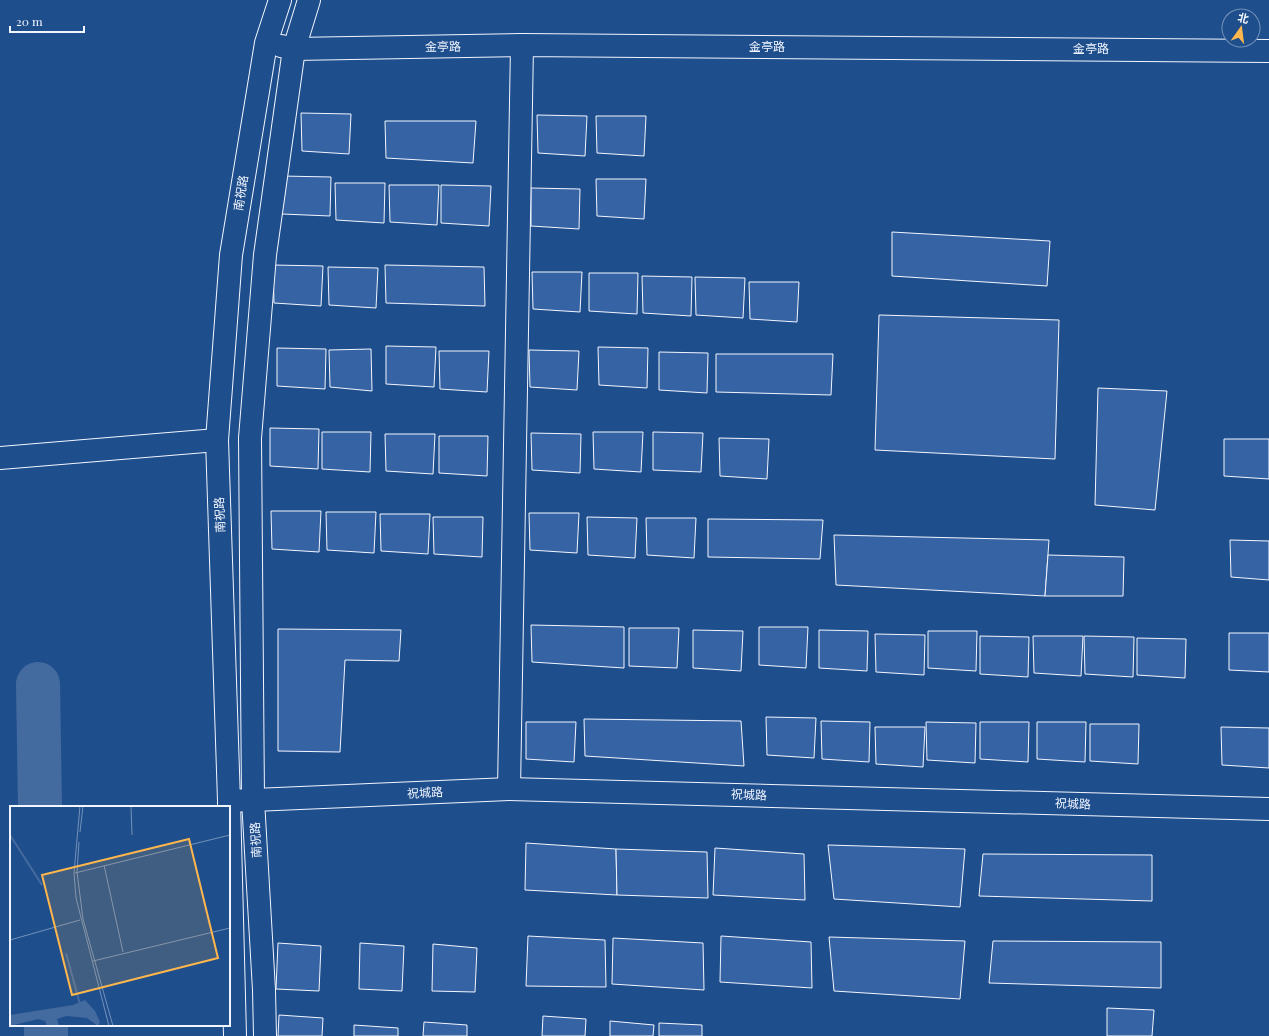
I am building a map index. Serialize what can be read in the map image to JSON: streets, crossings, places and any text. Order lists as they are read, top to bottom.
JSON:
{
  "streets": {
    "main road": ["金亭路", "南祝路", "祝城路"]
  },
  "crossings": [
    ["金亭路", "南祝路"],
    ["南祝路", "祝城路"]
  ],
  "scale_bar": "20 m",
  "north": "top"
}
